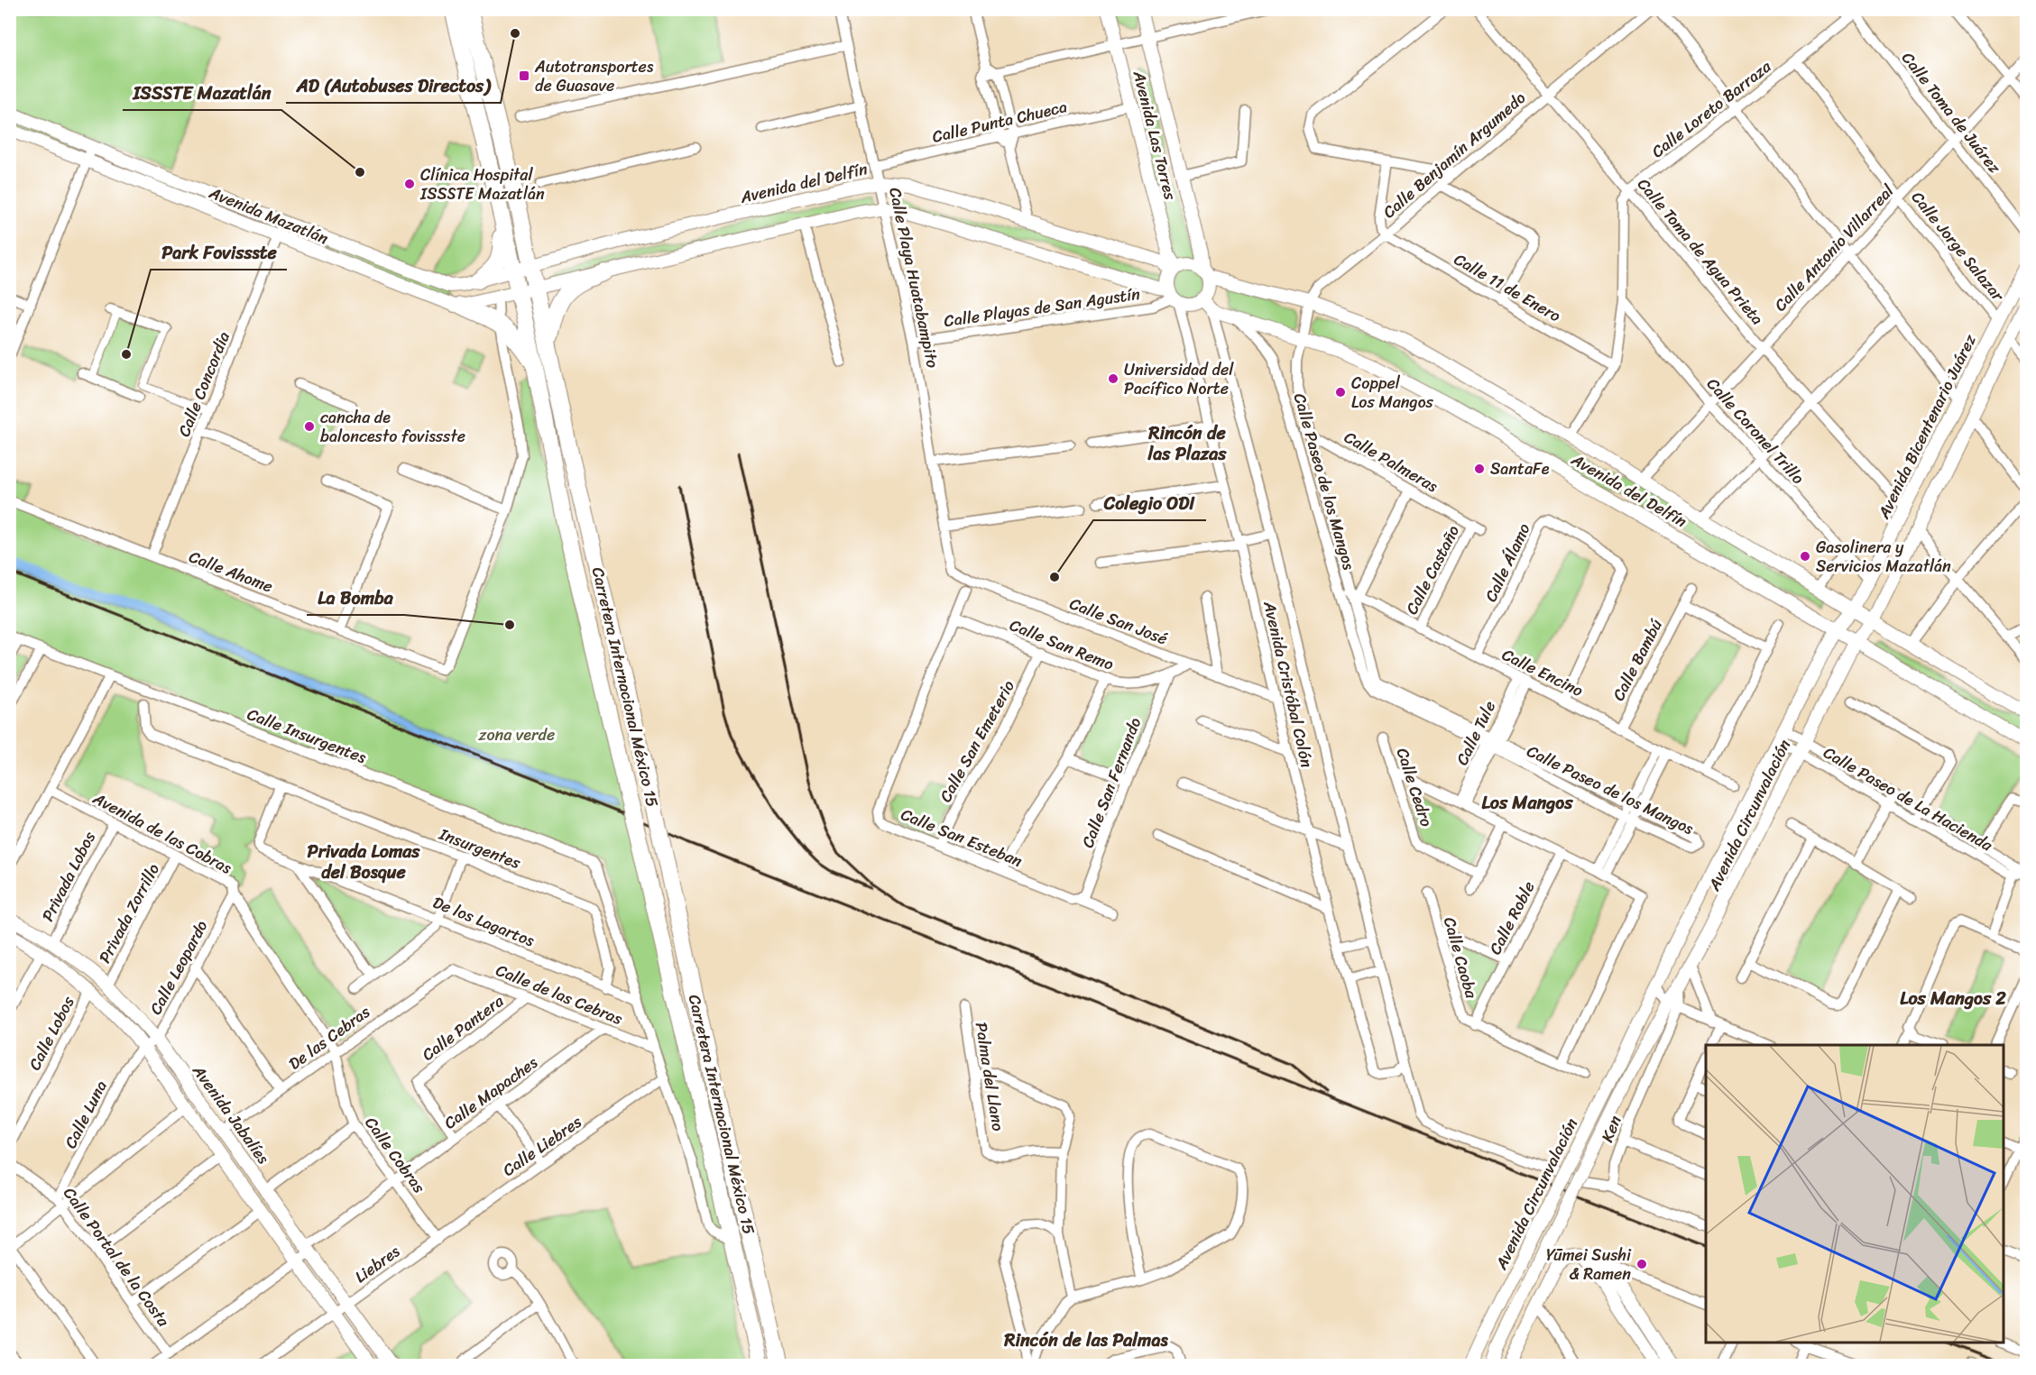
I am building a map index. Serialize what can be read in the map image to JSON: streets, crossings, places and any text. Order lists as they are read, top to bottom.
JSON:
{
  "streets": {
    "main road": ["Carretera Internacional México 15"],
    "street": [
      "Calle Loreto Barraza",
      "Calle Toma de Juárez",
      "Calle Punta Chueca",
      "Avenida Las Torres",
      "Calle Benjamín Argumedo",
      "Avenida del Delfín",
      "Avenida Mazatlán",
      "Calle Jorge Salazar",
      "Calle Antonio Villarreal",
      "Calle Toma de Agua Prieta",
      "Calle Playa Huatabampito",
      "Calle 11 de Enero",
      "Calle Playas de San Agustín",
      "Calle Concordia",
      "Avenida Bicentenario Juárez",
      "Calle Coronel Trillo",
      "Calle Palmeras",
      "Calle Paseo de los Mangos",
      "Calle Álamo",
      "Calle Castaño",
      "Calle Ahome",
      "Calle San José",
      "Calle San Remo",
      "Calle Bambú",
      "Calle Encino",
      "Avenida Cristóbal Colón",
      "Calle Tule",
      "Calle Insurgentes",
      "Calle San Emeterio",
      "Calle San Fernando",
      "Calle Cedro",
      "Calle Paseo de La Hacienda",
      "Avenida Circunvalación",
      "Avenida de las Cobras",
      "Calle San Esteban",
      "Insurgentes",
      "Privada Lobos",
      "Privada Zorrillo",
      "Calle Roble",
      "De los Lagartos",
      "Calle Caoba",
      "Calle Leopardo",
      "Calle de las Cebras",
      "Calle Pantera",
      "Calle Lobos",
      "De las Cebras",
      "Palma del Llano",
      "Calle Mapaches",
      "Calle Luna",
      "Avenida Jabalíes",
      "Ken",
      "Calle Liebres",
      "Calle Cobras",
      "Calle Portal de la Costa",
      "Liebres"
    ]
  },
  "crossings": [
    ["Calle Loreto Barraza", "Calle Toma de Juárez"],
    ["Calle Loreto Barraza", "Calle Jorge Salazar"],
    ["Calle Loreto Barraza", "Calle Toma de Agua Prieta"],
    ["Calle Toma de Juárez", "Calle Antonio Villarreal"],
    ["Calle Punta Chueca", "Avenida Las Torres"],
    ["Calle Punta Chueca", "Calle Playa Huatabampito"],
    ["Avenida Las Torres", "Avenida del Delfín"],
    ["Avenida Las Torres", "Calle Playas de San Agustín"],
    ["Avenida Las Torres", "Avenida Cristóbal Colón"],
    ["Calle Benjamín Argumedo", "Avenida del Delfín"],
    ["Calle Benjamín Argumedo", "Calle Toma de Agua Prieta"],
    ["Calle Benjamín Argumedo", "Calle 11 de Enero"],
    ["Calle Benjamín Argumedo", "Calle Paseo de los Mangos"],
    ["Avenida del Delfín", "Calle Antonio Villarreal"],
    ["Avenida del Delfín", "Calle Playa Huatabampito"],
    ["Avenida del Delfín", "Calle Playas de San Agustín"],
    ["Avenida del Delfín", "Avenida Bicentenario Juárez"],
    ["Avenida del Delfín", "Calle Paseo de los Mangos"],
    ["Avenida del Delfín", "Avenida Cristóbal Colón"],
    ["Avenida del Delfín", "Carretera Internacional México 15"],
    ["Avenida del Delfín", "Avenida Circunvalación"],
    ["Avenida Mazatlán", "Calle Concordia"],
    ["Avenida Mazatlán", "Carretera Internacional México 15"],
    ["Calle Jorge Salazar", "Calle Antonio Villarreal"],
    ["Calle Jorge Salazar", "Avenida Bicentenario Juárez"],
    ["Calle Antonio Villarreal", "Calle Toma de Agua Prieta"],
    ["Calle Antonio Villarreal", "Calle Coronel Trillo"],
    ["Calle Toma de Agua Prieta", "Avenida Bicentenario Juárez"],
    ["Calle Playa Huatabampito", "Calle Playas de San Agustín"],
    ["Calle Playa Huatabampito", "Calle San José"],
    ["Calle Playas de San Agustín", "Avenida Cristóbal Colón"],
    ["Calle Concordia", "Calle Ahome"],
    ["Avenida Bicentenario Juárez", "Calle Coronel Trillo"],
    ["Avenida Bicentenario Juárez", "Avenida Circunvalación"],
    ["Calle Palmeras", "Calle Paseo de los Mangos"],
    ["Calle Palmeras", "Calle Castaño"],
    ["Calle Paseo de los Mangos", "Calle Encino"],
    ["Calle Paseo de los Mangos", "Calle Tule"],
    ["Calle Álamo", "Calle Encino"],
    ["Calle Castaño", "Calle Encino"],
    ["Calle San José", "Calle San Remo"],
    ["Calle San José", "Avenida Cristóbal Colón"],
    ["Calle San Remo", "Calle San Emeterio"],
    ["Calle San Remo", "Calle San Fernando"],
    ["Calle San Remo", "Calle San Esteban"],
    ["Calle Bambú", "Calle Encino"],
    ["Calle Encino", "Calle Tule"],
    ["Avenida Cristóbal Colón", "Ken"],
    ["Calle Insurgentes", "De los Lagartos"],
    ["Calle San Emeterio", "Calle San Esteban"],
    ["Calle San Fernando", "Calle San Esteban"],
    ["Calle Paseo de La Hacienda", "Avenida Circunvalación"],
    ["Avenida Circunvalación", "Ken"],
    ["Avenida de las Cobras", "Privada Lobos"],
    ["Avenida de las Cobras", "Privada Zorrillo"],
    ["Avenida de las Cobras", "Calle Leopardo"],
    ["Avenida de las Cobras", "De las Cebras"],
    ["Avenida de las Cobras", "Calle Cobras"],
    ["Insurgentes", "De los Lagartos"],
    ["Privada Lobos", "Avenida Jabalíes"],
    ["Privada Zorrillo", "Avenida Jabalíes"],
    ["Calle Roble", "Calle Caoba"],
    ["Calle Leopardo", "Calle Luna"],
    ["Calle Leopardo", "Avenida Jabalíes"],
    ["Calle de las Cebras", "Calle Pantera"],
    ["Calle de las Cebras", "De las Cebras"],
    ["Calle de las Cebras", "Calle Mapaches"],
    ["Calle Pantera", "Calle Mapaches"],
    ["Calle Lobos", "Avenida Jabalíes"],
    ["De las Cebras", "Avenida Jabalíes"],
    ["De las Cebras", "Calle Cobras"],
    ["Calle Mapaches", "Avenida Jabalíes"],
    ["Calle Mapaches", "Calle Cobras"],
    ["Calle Mapaches", "Calle Portal de la Costa"],
    ["Calle Luna", "Avenida Jabalíes"],
    ["Calle Luna", "Calle Portal de la Costa"],
    ["Avenida Jabalíes", "Liebres"],
    ["Calle Liebres", "Calle Cobras"],
    ["Calle Liebres", "Liebres"],
    ["Calle Cobras", "Liebres"]
  ],
  "districts": [
    "Rincón de las Plazas",
    "Los Mangos",
    "Privada Lomas del Bosque",
    "Los Mangos 2",
    "Rincón de las Palmas"
  ],
  "parks": ["zona verde"],
  "places": {
    "other": [
      "AD (Autobuses Directos)",
      "ISSSTE Mazatlán",
      "Clínica Hospital ISSSTE Mazatlán",
      "Park Fovissste",
      "Universidad del Pacífico Norte",
      "Coppel Los Mangos",
      "cancha de baloncesto fovissste",
      "SantaFe",
      "Gasolinera y Servicios Mazatlán",
      "Colegio ODI",
      "La Bomba",
      "Yūmei Sushi & Ramen"
    ],
    "transit": ["Autotransportes de Guasave"]
  }
}
